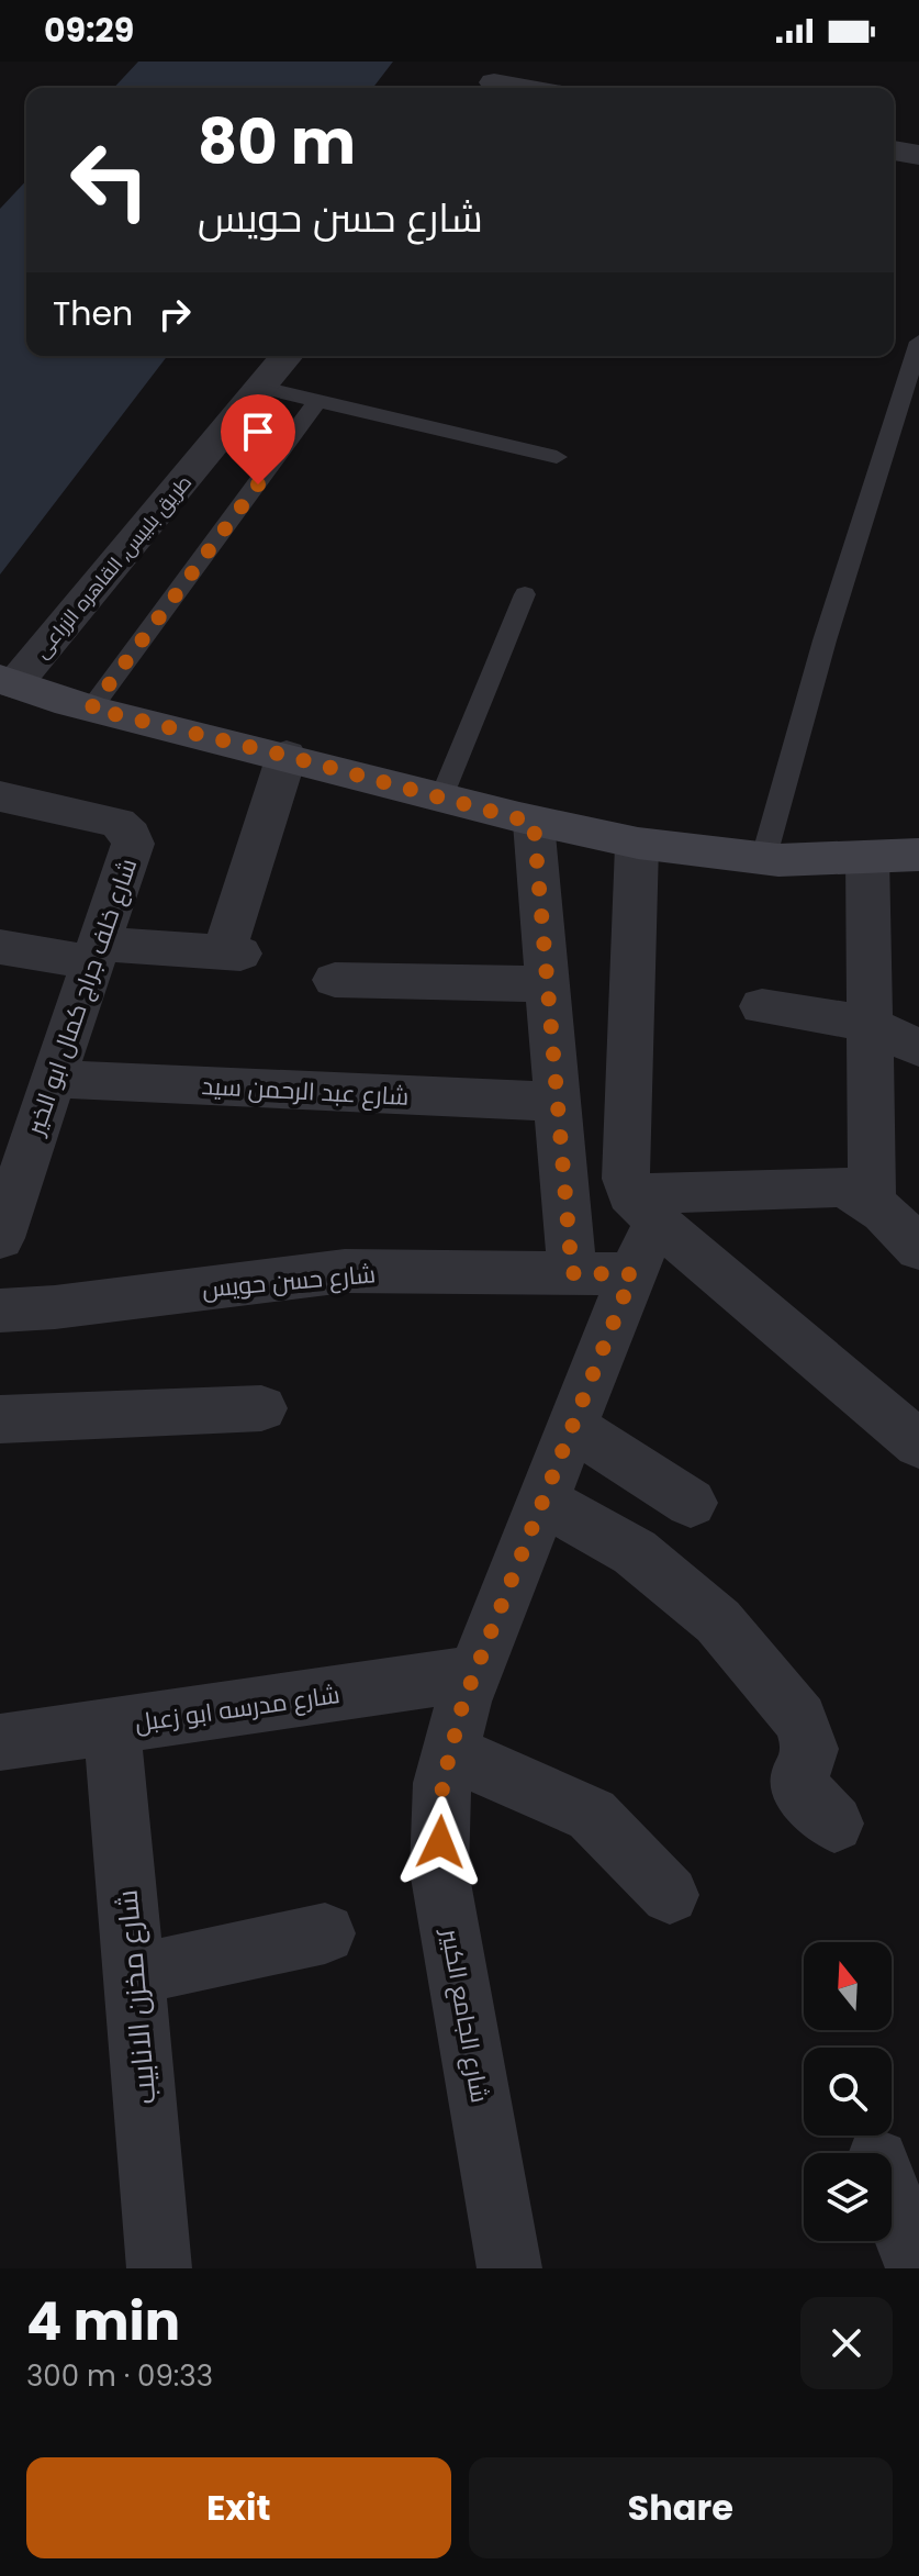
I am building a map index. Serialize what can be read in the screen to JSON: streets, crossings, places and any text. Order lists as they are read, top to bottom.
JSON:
{
  "streets": {
    "street": [
      "طريق بلبيس, القاهره الزراعى",
      "شارع خلف جراج كمال ابو الخير",
      "شارع عبد الرحمن سيد",
      "شارع حسن حويس",
      "شارع مدرسه ابو زعبل",
      "شارع مخزن الانابيب",
      "شارع الجامع الكبير"
    ]
  },
  "crossings": [
    ["شارع خلف جراج كمال ابو الخير", "شارع عبد الرحمن سيد"],
    ["شارع حسن حويس", "شارع الجامع الكبير"],
    ["شارع مدرسه ابو زعبل", "شارع مخزن الانابيب"],
    ["شارع مدرسه ابو زعبل", "شارع الجامع الكبير"]
  ],
  "north": "top",
  "page": {
    "status": "09:29",
    "turn": ["80 m", "شارع حسن حويس"],
    "then": "Then",
    "heading": ["4 min", "300 m · 09:33"],
    "buttons": ["Exit", "Share"]
  }
}
